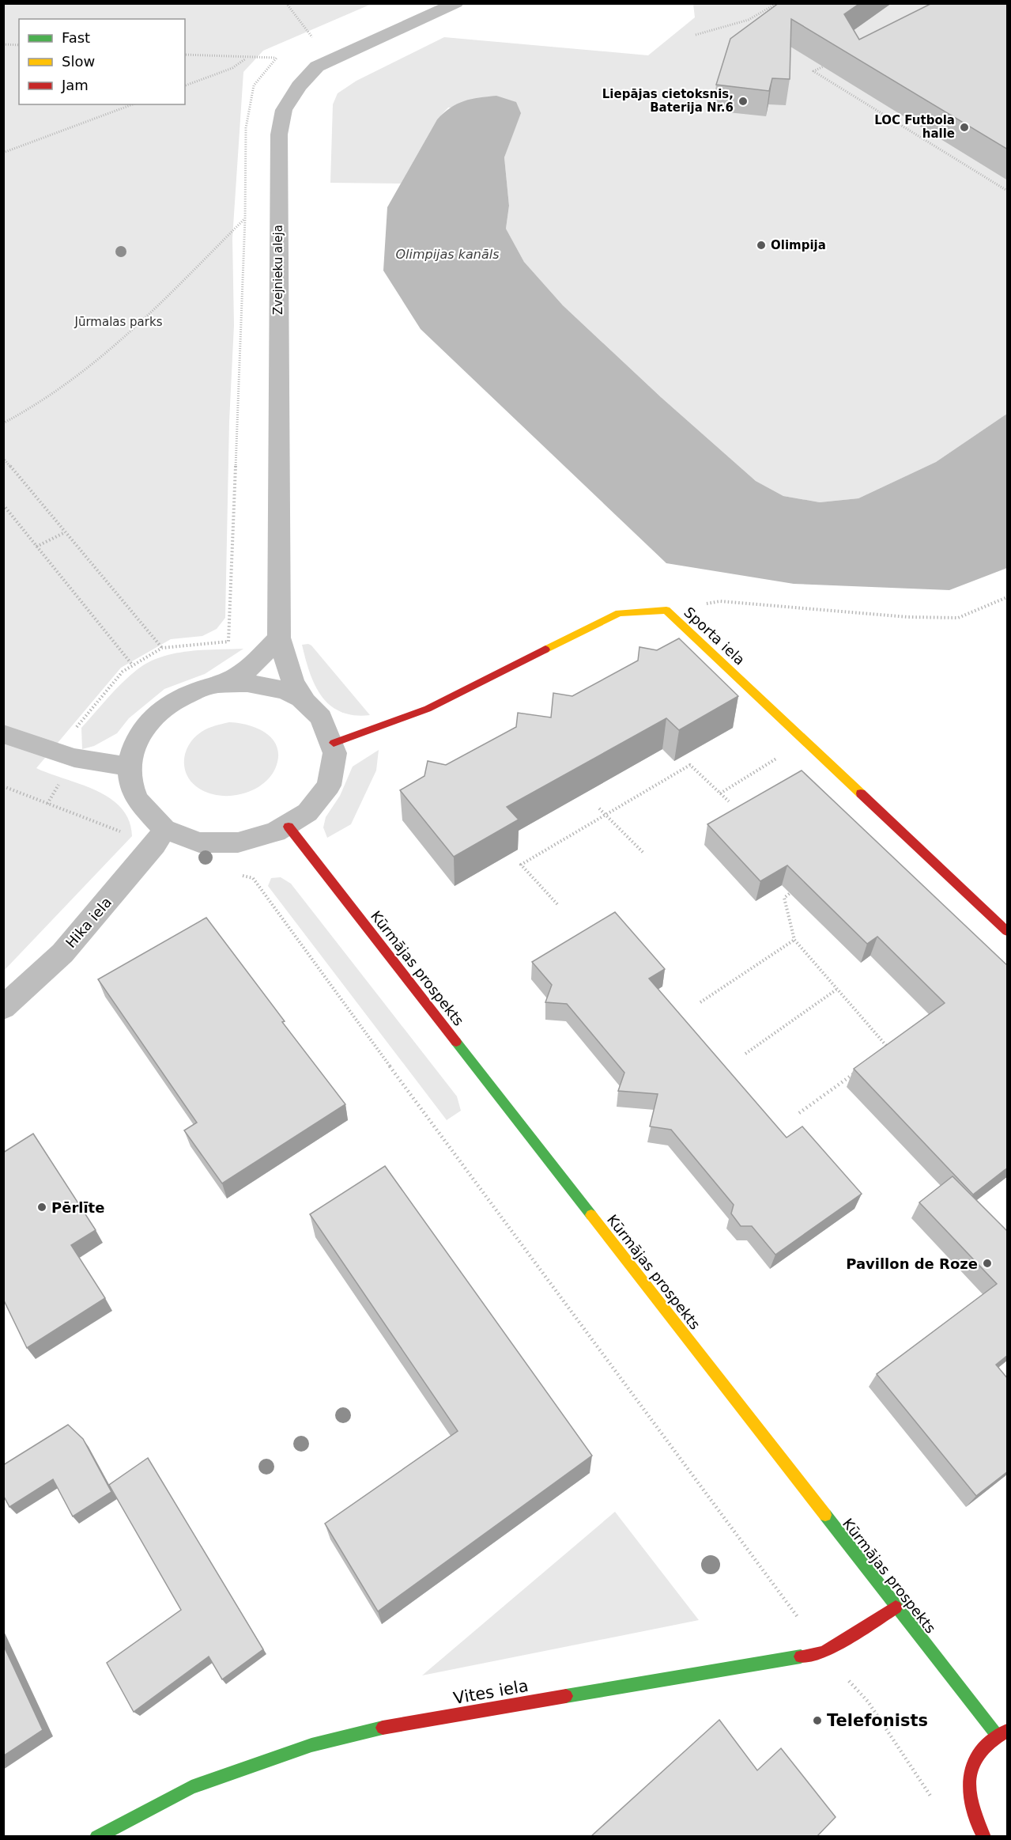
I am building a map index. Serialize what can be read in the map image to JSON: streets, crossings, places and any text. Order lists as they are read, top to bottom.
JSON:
{
  "streets": {
    "street": [
      "Zvejnieku aleja",
      "Sporta iela",
      "Hika iela",
      "Kūrmājas prospekts",
      "Vites iela"
    ]
  },
  "crossings": [
    ["Kūrmājas prospekts", "Vites iela"]
  ],
  "water": ["Olimpijas kanāls"],
  "parks": ["Jūrmalas parks"],
  "places": [
    "Liepājas cietoksnis, Baterija Nr.6",
    "LOC Futbola halle",
    "Olimpija",
    "Pērlīte",
    "Pavillon de Roze",
    "Telefonists"
  ],
  "legend": ["Fast", "Slow", "Jam"]
}
